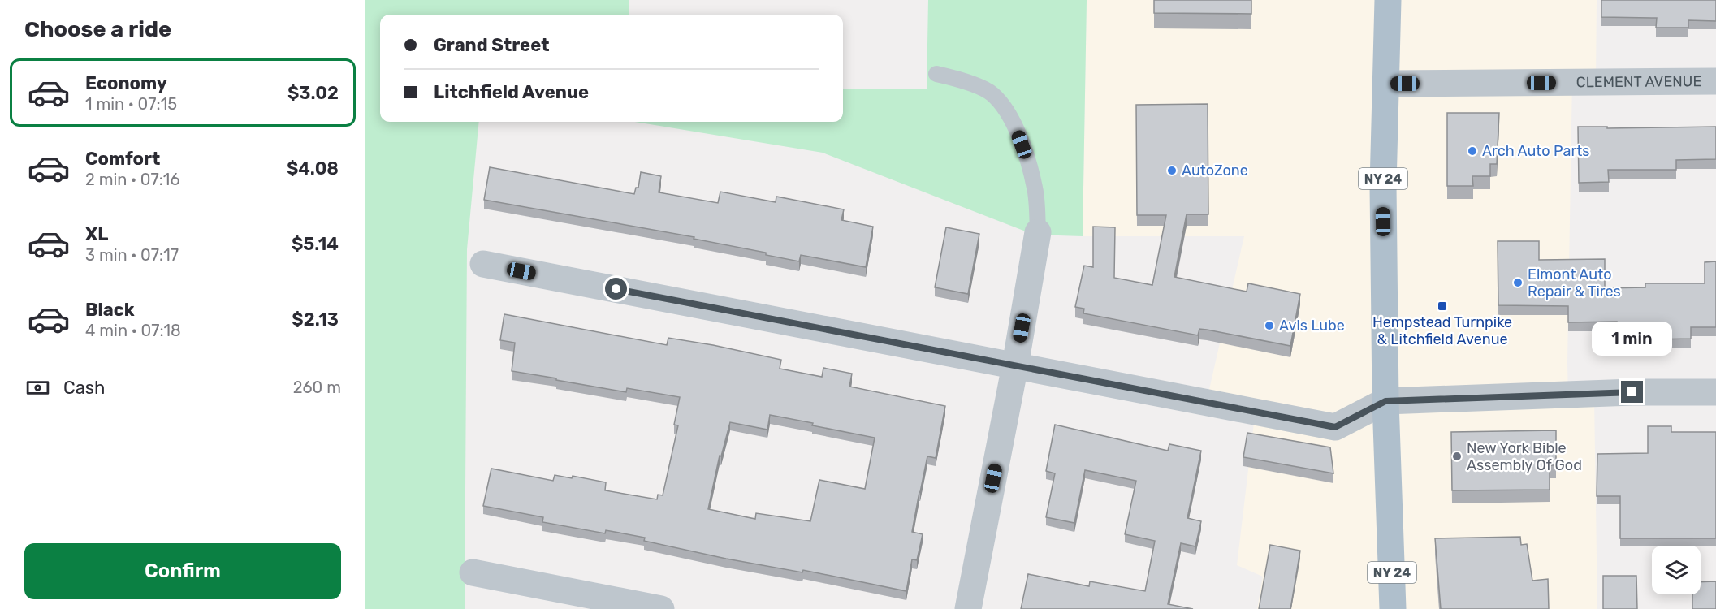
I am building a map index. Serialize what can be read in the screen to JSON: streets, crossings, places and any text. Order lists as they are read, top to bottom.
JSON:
{
  "streets": {
    "main road": ["NY 24"],
    "street": ["CLEMENT AVENUE"]
  },
  "crossings": [
    ["CLEMENT AVENUE", "NY 24"]
  ],
  "places": {
    "other": [
      "Arch Auto Parts",
      "AutoZone",
      "Elmont Auto Repair & Tires",
      "Avis Lube",
      "New York Bible Assembly Of God"
    ],
    "transit": ["Hempstead Turnpike & Litchfield Avenue"]
  },
  "page": {
    "heading": "Choose a ride",
    "banner": ["Grand Street", "Litchfield Avenue"],
    "list": [
      {
        "name": "Economy",
        "note": "1 min · 07:15",
        "value": "$3.02"
      },
      {
        "name": "Comfort",
        "note": "2 min · 07:16",
        "value": "$4.08"
      },
      {
        "name": "XL",
        "note": "3 min · 07:17",
        "value": "$5.14"
      },
      {
        "name": "Black",
        "note": "4 min · 07:18",
        "value": "$2.13"
      }
    ],
    "bubble": "1 min",
    "pay": ["Cash", "260 m"],
    "buttons": "Confirm"
  }
}
